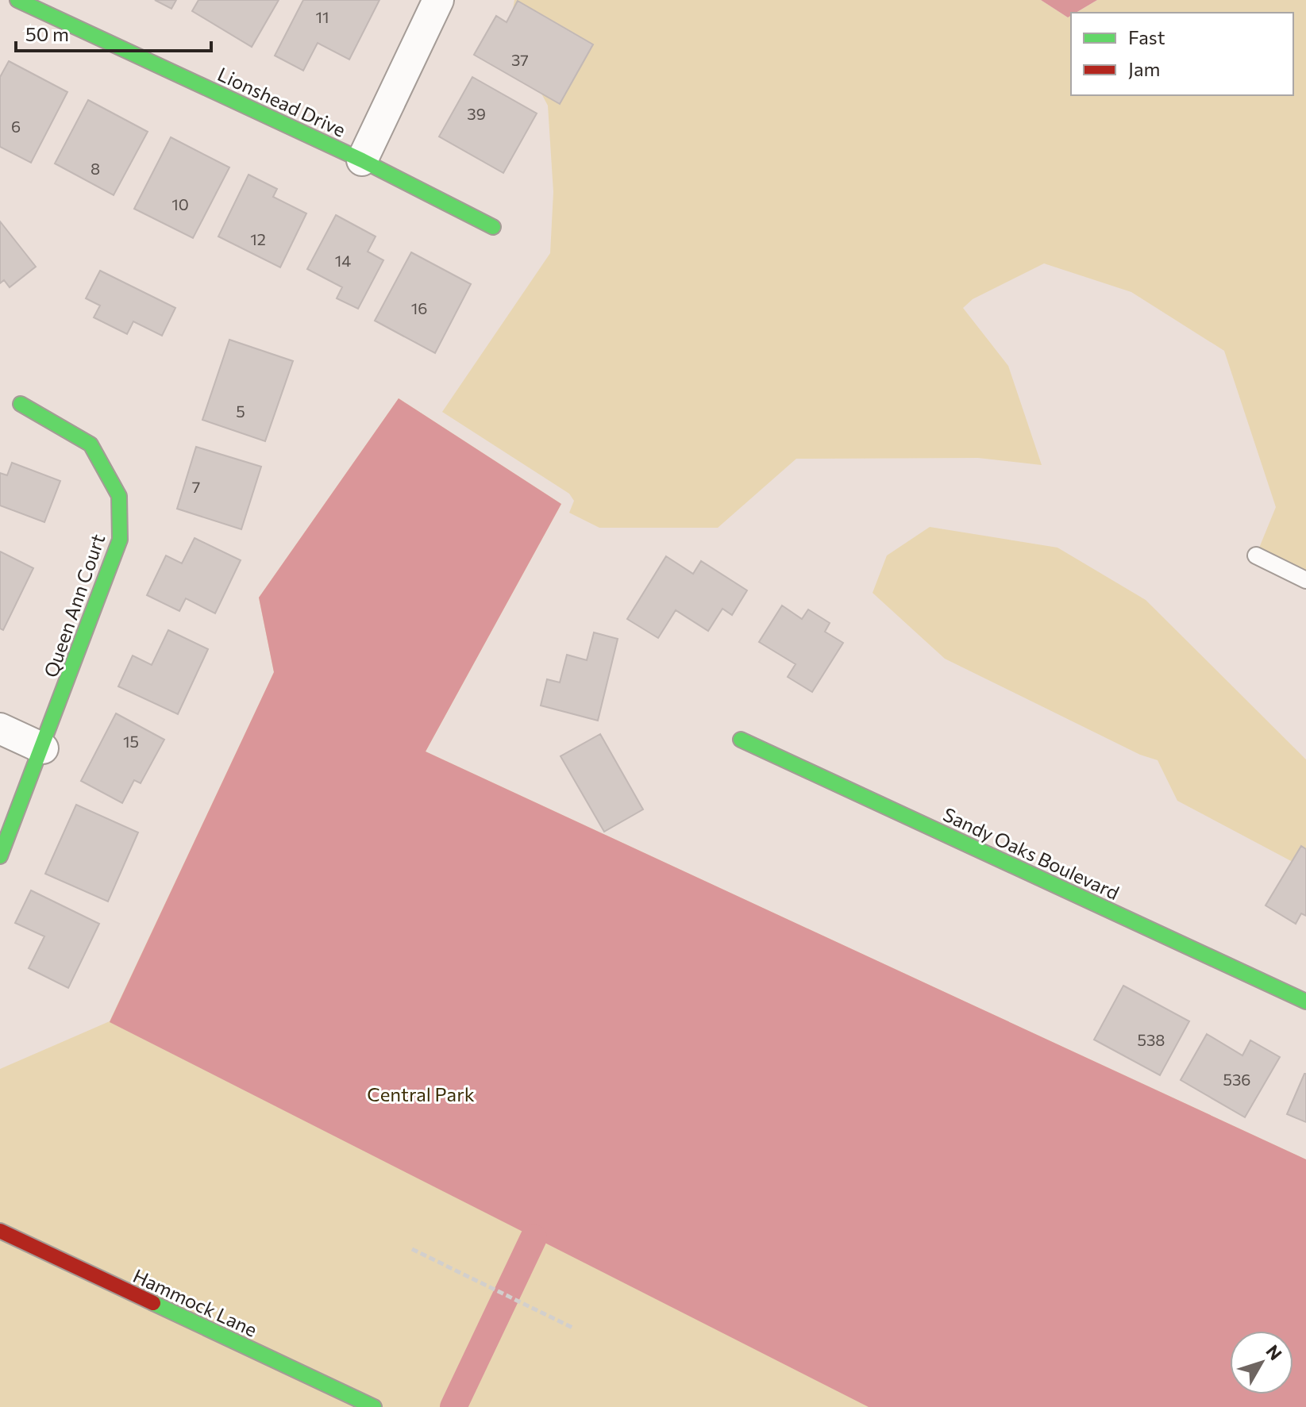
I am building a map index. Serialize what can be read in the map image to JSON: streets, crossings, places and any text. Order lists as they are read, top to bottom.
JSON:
{
  "streets": {
    "street": [
      "Lionshead Drive",
      "Queen Ann Court",
      "Sandy Oaks Boulevard",
      "Hammock Lane"
    ]
  },
  "parks": ["Central Park"],
  "house_numbers": [
    "11",
    "37",
    "39",
    "6",
    "8",
    "10",
    "12",
    "14",
    "16",
    "5",
    "7",
    "15",
    "538",
    "536"
  ],
  "legend": ["Fast", "Jam"],
  "scale_bar": "50 m",
  "north": "top right"
}
